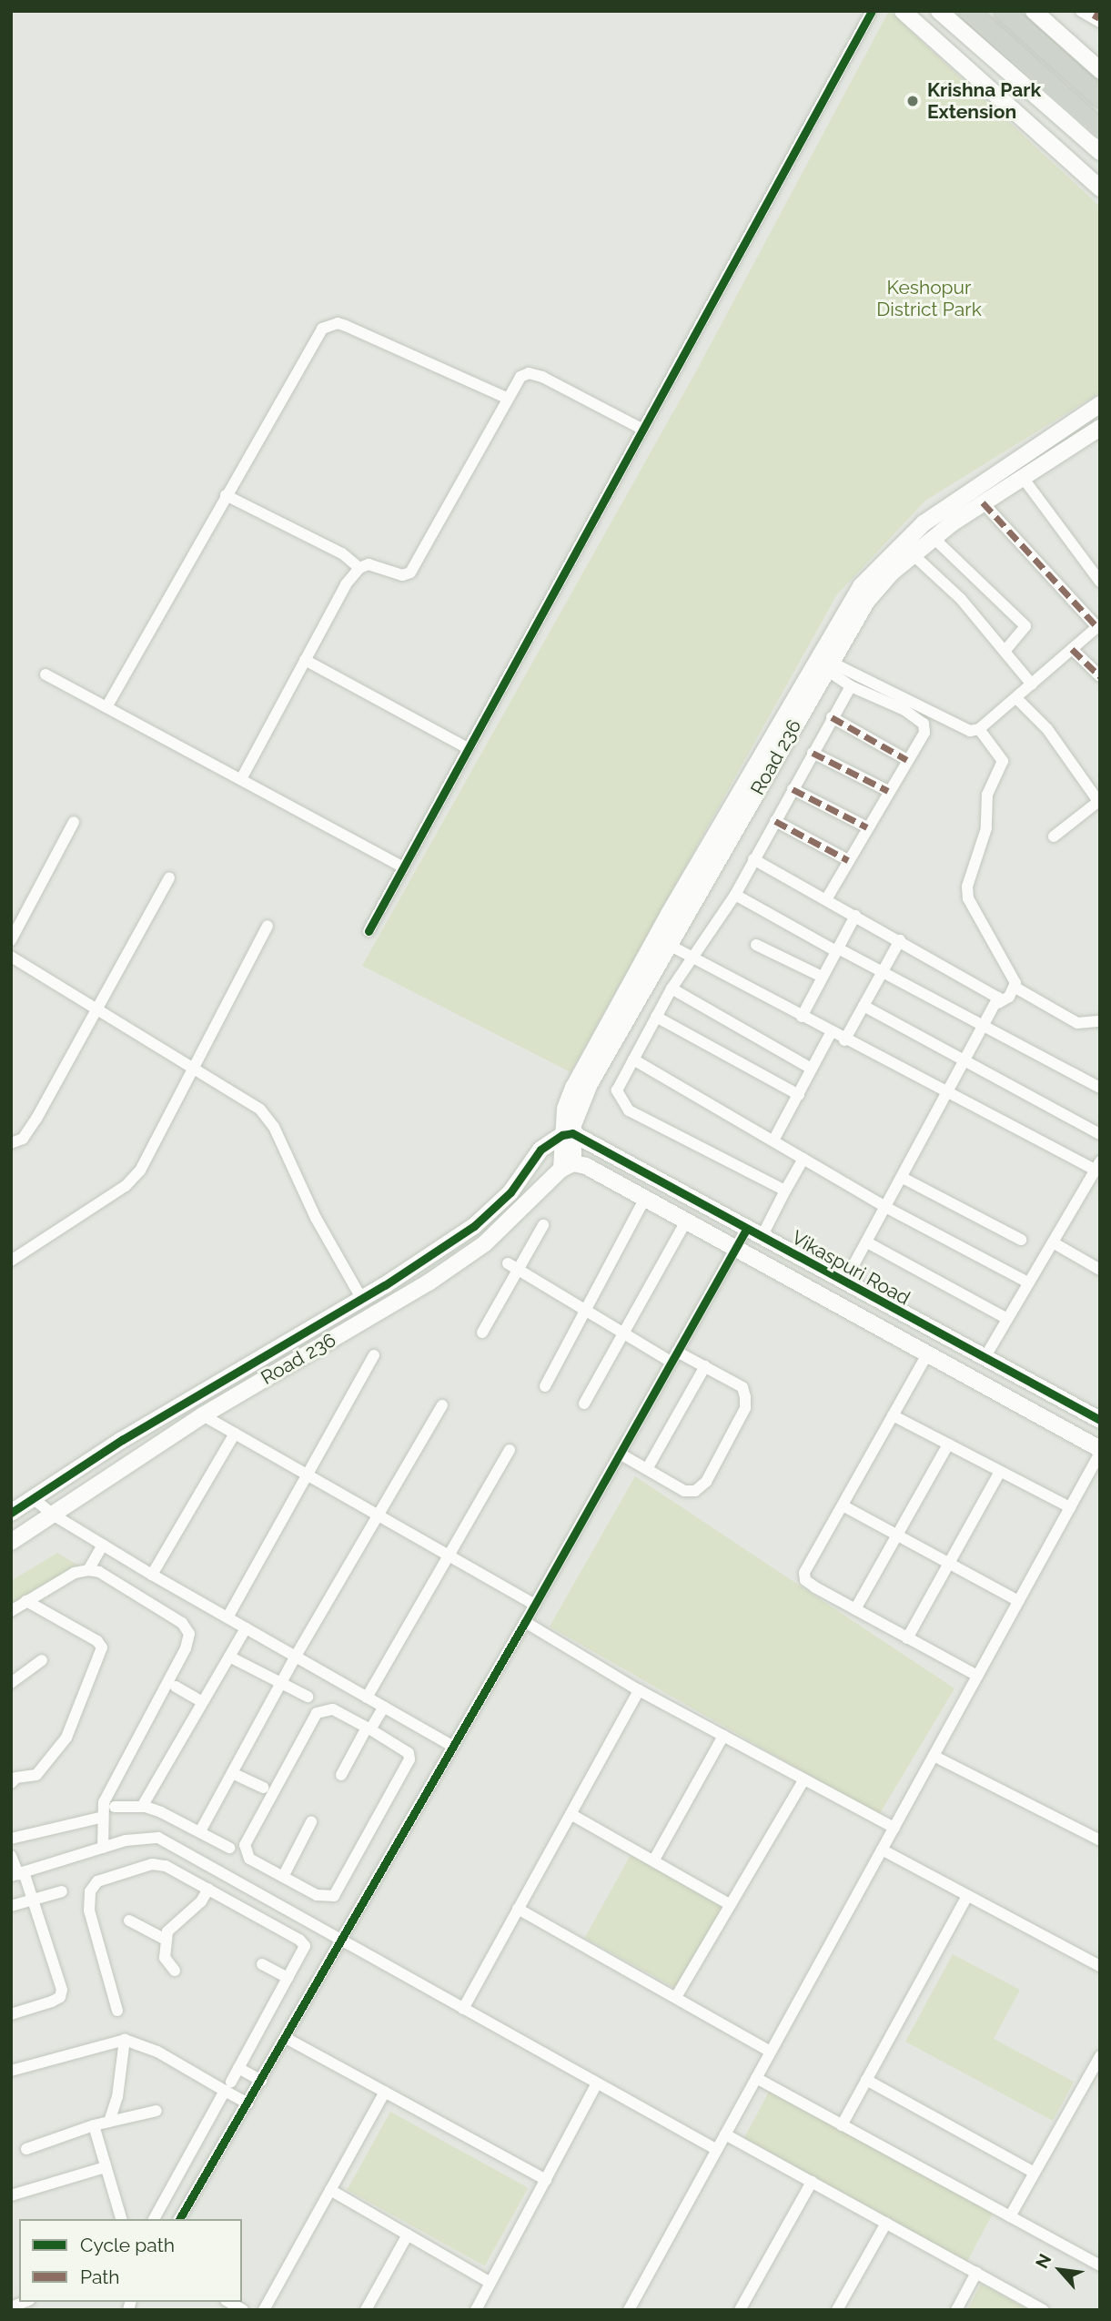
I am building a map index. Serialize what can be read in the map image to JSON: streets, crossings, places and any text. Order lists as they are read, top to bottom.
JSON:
{
  "streets": {
    "street": ["Road 236", "Vikaspuri Road"]
  },
  "crossings": [
    ["Road 236", "Vikaspuri Road"]
  ],
  "parks": ["Keshopur District Park"],
  "places": ["Krishna Park Extension"],
  "legend": ["Cycle path", "Path"],
  "north": "top left"
}
